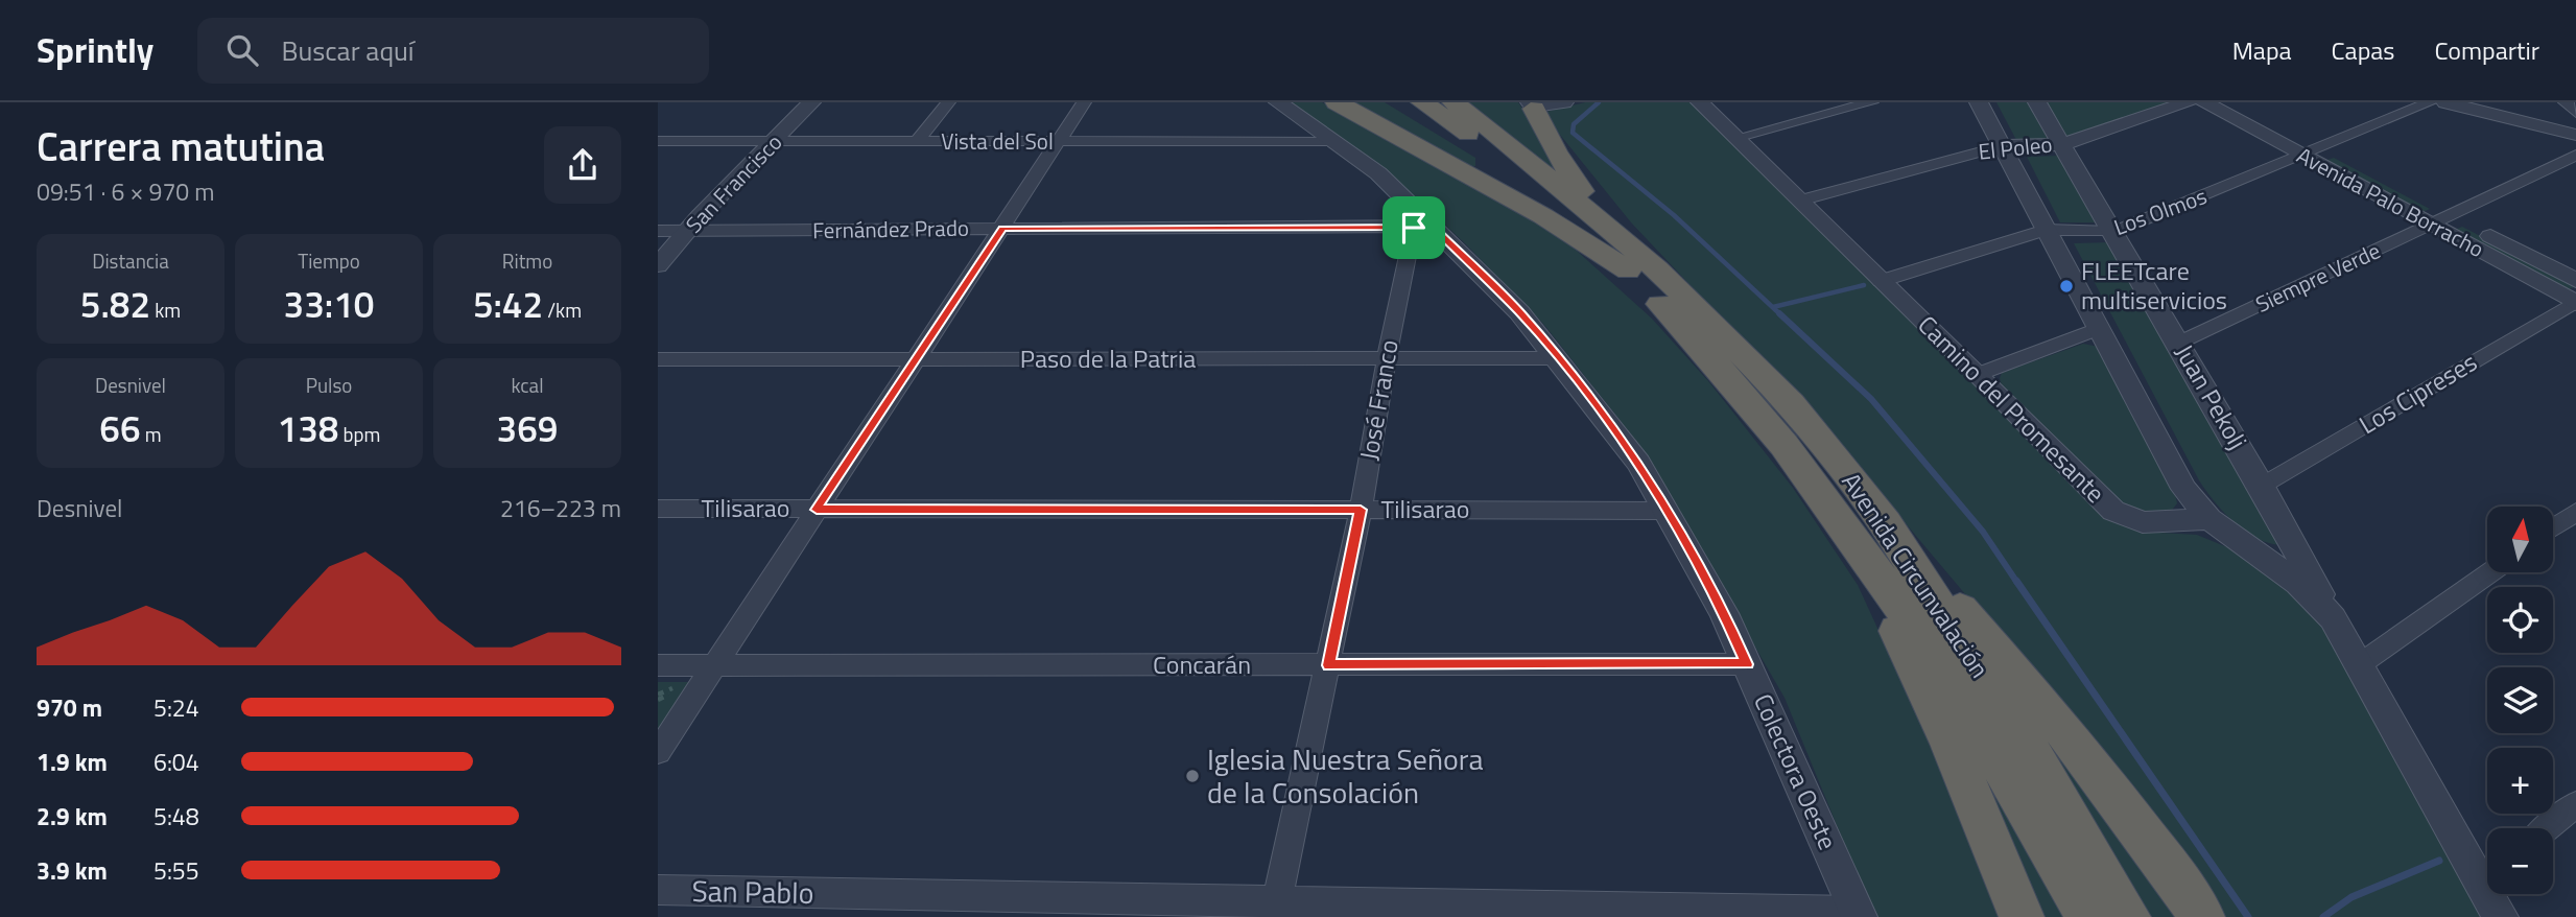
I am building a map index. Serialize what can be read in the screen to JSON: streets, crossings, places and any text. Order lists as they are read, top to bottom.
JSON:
{
  "streets": {
    "highway": ["Avenida Circunvalación"],
    "street": [
      "Vista del Sol",
      "El Poleo",
      "San Francisco",
      "Avenida Palo Borracho",
      "Los Olmos",
      "Fernández Prado",
      "Siempre Verde",
      "Paso de la Patria",
      "Los Cipreses",
      "Juan Pekolj",
      "José Franco",
      "Camino del Promesante",
      "Tilisarao",
      "Concarán",
      "Colectora Oeste",
      "San Pablo"
    ]
  },
  "crossings": [
    ["Vista del Sol", "San Francisco"],
    ["Vista del Sol", "Colectora Oeste"],
    ["El Poleo", "Juan Pekolj"],
    ["El Poleo", "Camino del Promesante"],
    ["San Francisco", "Fernández Prado"],
    ["Avenida Palo Borracho", "Los Olmos"],
    ["Avenida Palo Borracho", "Siempre Verde"],
    ["Avenida Palo Borracho", "Los Cipreses"],
    ["Los Olmos", "Juan Pekolj"],
    ["Los Olmos", "Camino del Promesante"],
    ["Fernández Prado", "José Franco"],
    ["Fernández Prado", "Colectora Oeste"],
    ["Siempre Verde", "Juan Pekolj"],
    ["Paso de la Patria", "José Franco"],
    ["Paso de la Patria", "Colectora Oeste"],
    ["Los Cipreses", "Juan Pekolj"],
    ["José Franco", "Tilisarao"],
    ["José Franco", "Concarán"],
    ["José Franco", "Colectora Oeste"],
    ["José Franco", "San Pablo"],
    ["Tilisarao", "Colectora Oeste"],
    ["Concarán", "Colectora Oeste"],
    ["Colectora Oeste", "San Pablo"]
  ],
  "places": ["FLEETcare multiservicios", "Iglesia Nuestra Señora de la Consolación"],
  "north": "top",
  "page": {
    "header": "Sprintly",
    "search": "Buscar aquí",
    "nav": ["Mapa", "Capas", "Compartir"],
    "heading": ["Carrera matutina", "09:51 · 6 × 970 m"],
    "stats": [
      ["Distancia", "5.82 km"],
      ["Tiempo", "33:10"],
      ["Ritmo", "5:42 /km"],
      ["Desnivel", "66 m"],
      ["Pulso", "138 bpm"],
      ["kcal", "369"]
    ],
    "chart": ["Desnivel", "216–223 m"],
    "map_buttons": ["+", "−"],
    "list": [
      {
        "name": "970 m",
        "note": "5:24"
      },
      {
        "name": "1.9 km",
        "note": "6:04"
      },
      {
        "name": "2.9 km",
        "note": "5:48"
      },
      {
        "name": "3.9 km",
        "note": "5:55"
      }
    ]
  }
}
